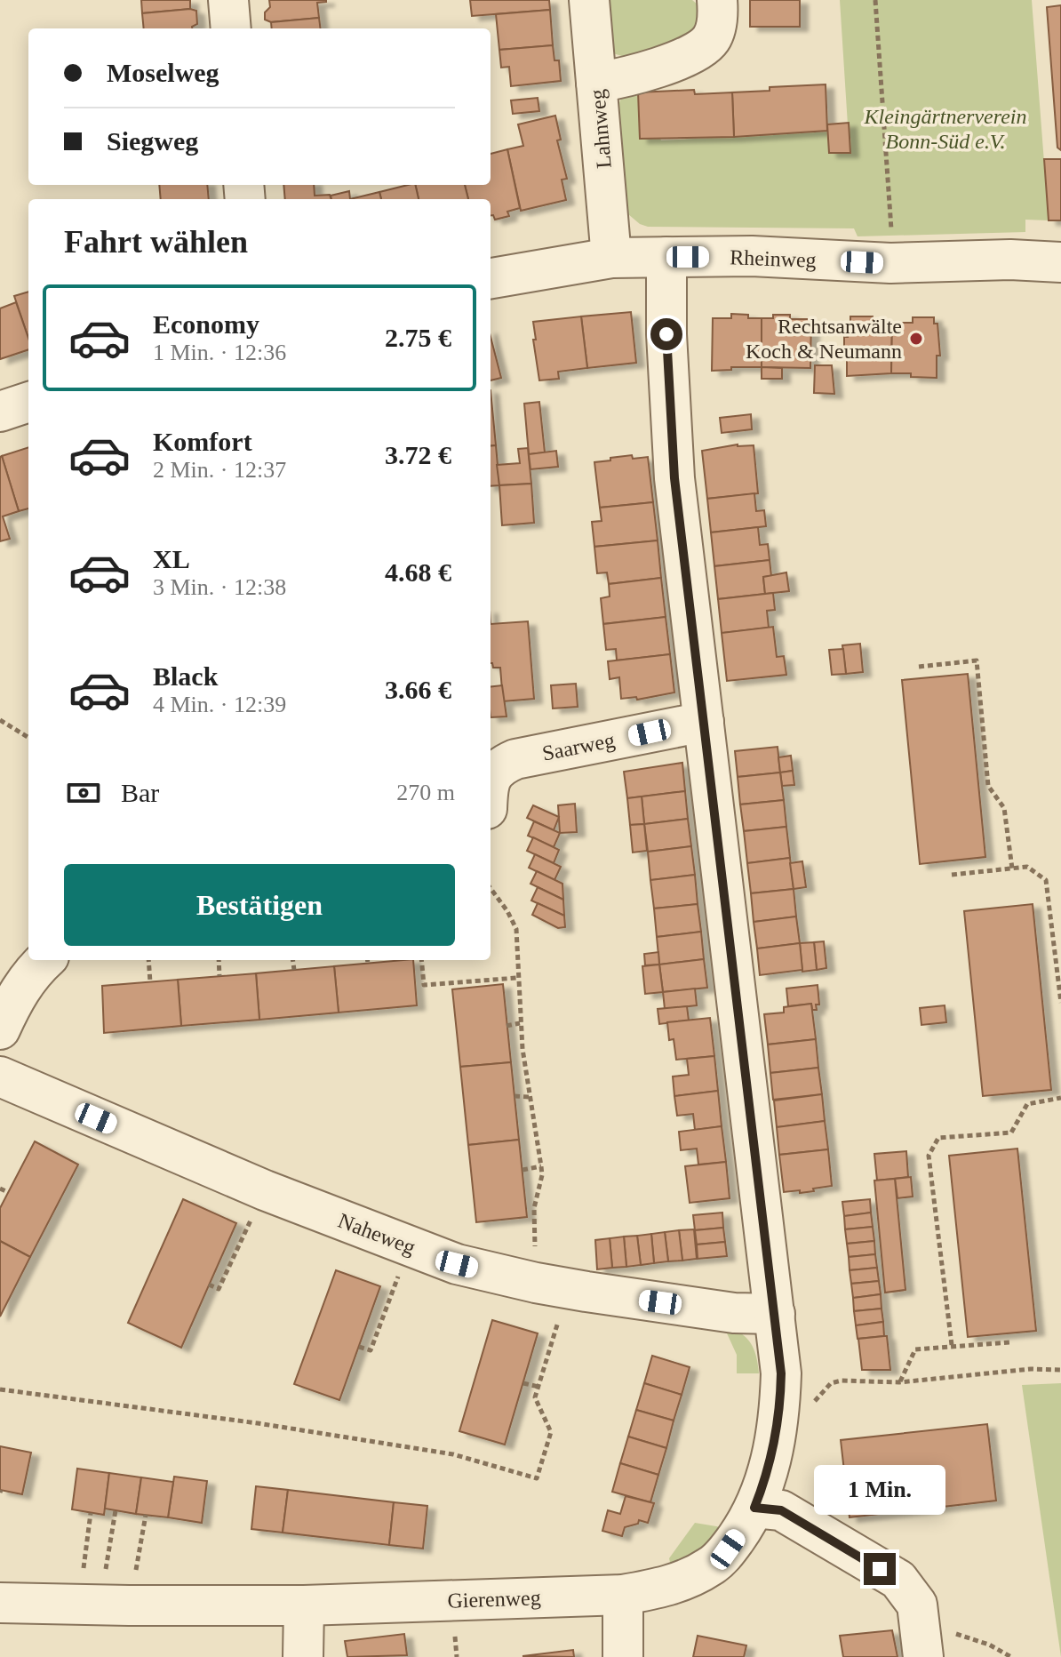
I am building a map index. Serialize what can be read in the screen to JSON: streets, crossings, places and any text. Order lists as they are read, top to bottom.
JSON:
{
  "streets": {
    "street": [
      "Lahnweg",
      "Rheinweg",
      "Saarweg",
      "Naheweg",
      "Gierenweg"
    ]
  },
  "crossings": [
    ["Lahnweg", "Rheinweg"],
    ["Rheinweg", "Gierenweg"],
    ["Saarweg", "Gierenweg"],
    ["Naheweg", "Gierenweg"]
  ],
  "parks": ["Kleingärtnerverein Bonn-Süd e.V."],
  "places": ["Rechtsanwälte Koch & Neumann"],
  "page": {
    "banner": ["Moselweg", "Siegweg"],
    "heading": "Fahrt wählen",
    "list": [
      {
        "name": "Economy",
        "note": "1 Min. · 12:36",
        "value": "2.75 €"
      },
      {
        "name": "Komfort",
        "note": "2 Min. · 12:37",
        "value": "3.72 €"
      },
      {
        "name": "XL",
        "note": "3 Min. · 12:38",
        "value": "4.68 €"
      },
      {
        "name": "Black",
        "note": "4 Min. · 12:39",
        "value": "3.66 €"
      }
    ],
    "pay": ["Bar", "270 m"],
    "buttons": "Bestätigen",
    "bubble": "1 Min."
  }
}
